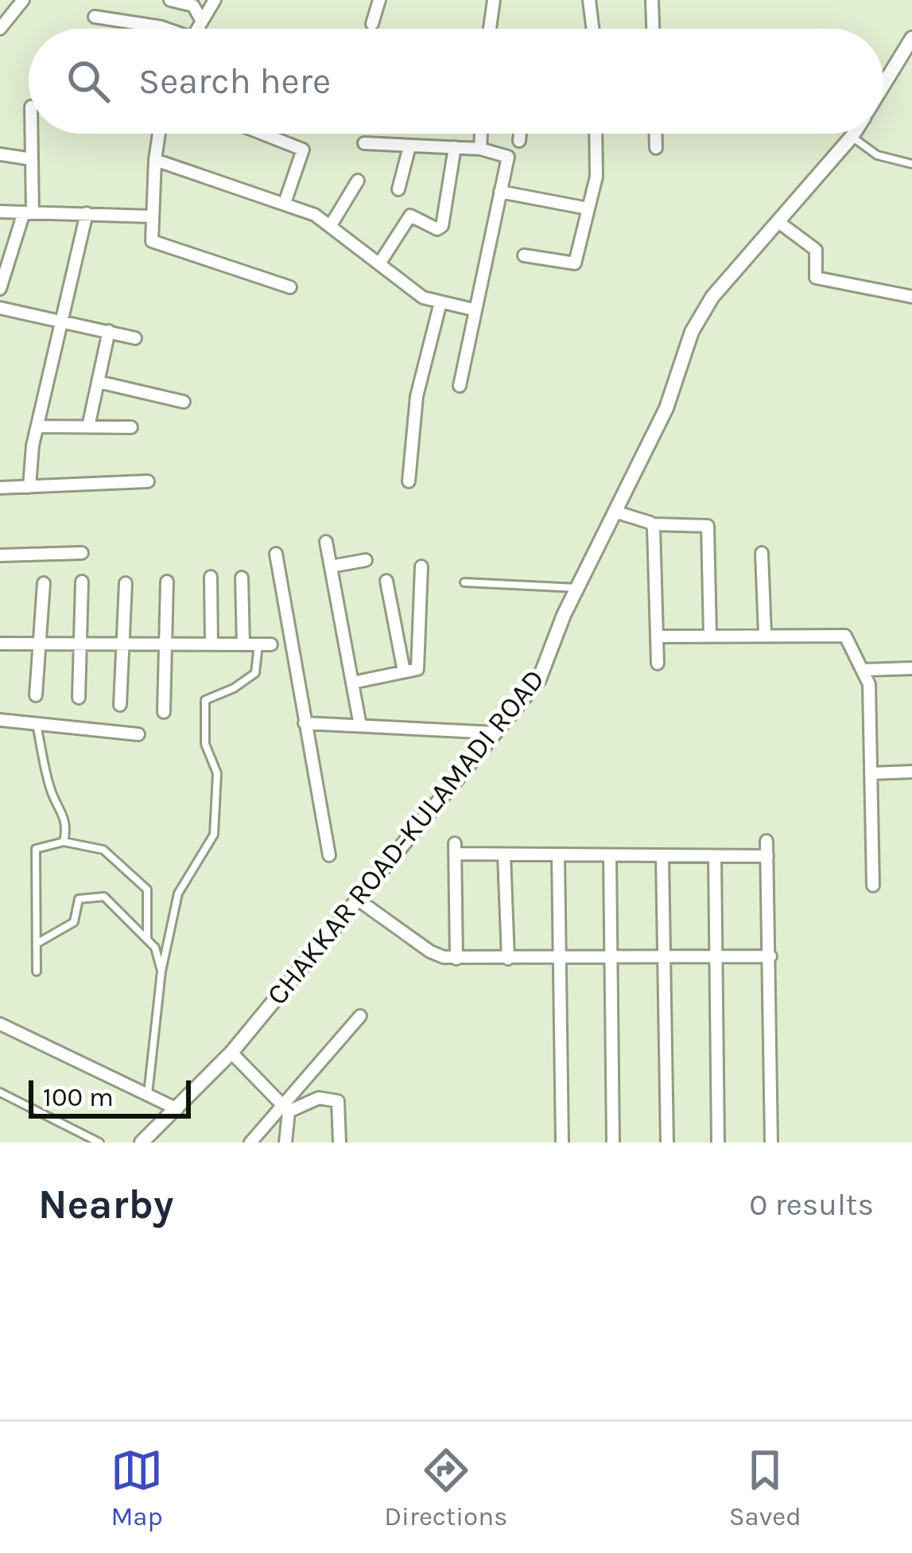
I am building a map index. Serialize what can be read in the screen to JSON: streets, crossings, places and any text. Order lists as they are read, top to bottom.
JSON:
{
  "streets": {
    "street": ["CHAKKAR ROAD-KULAMADI ROAD"]
  },
  "scale_bar": "100 m",
  "page": {
    "search": "Search here",
    "scale": "100 m",
    "heading": ["Nearby", "0 results"],
    "nav": ["Map", "Directions", "Saved"]
  }
}
